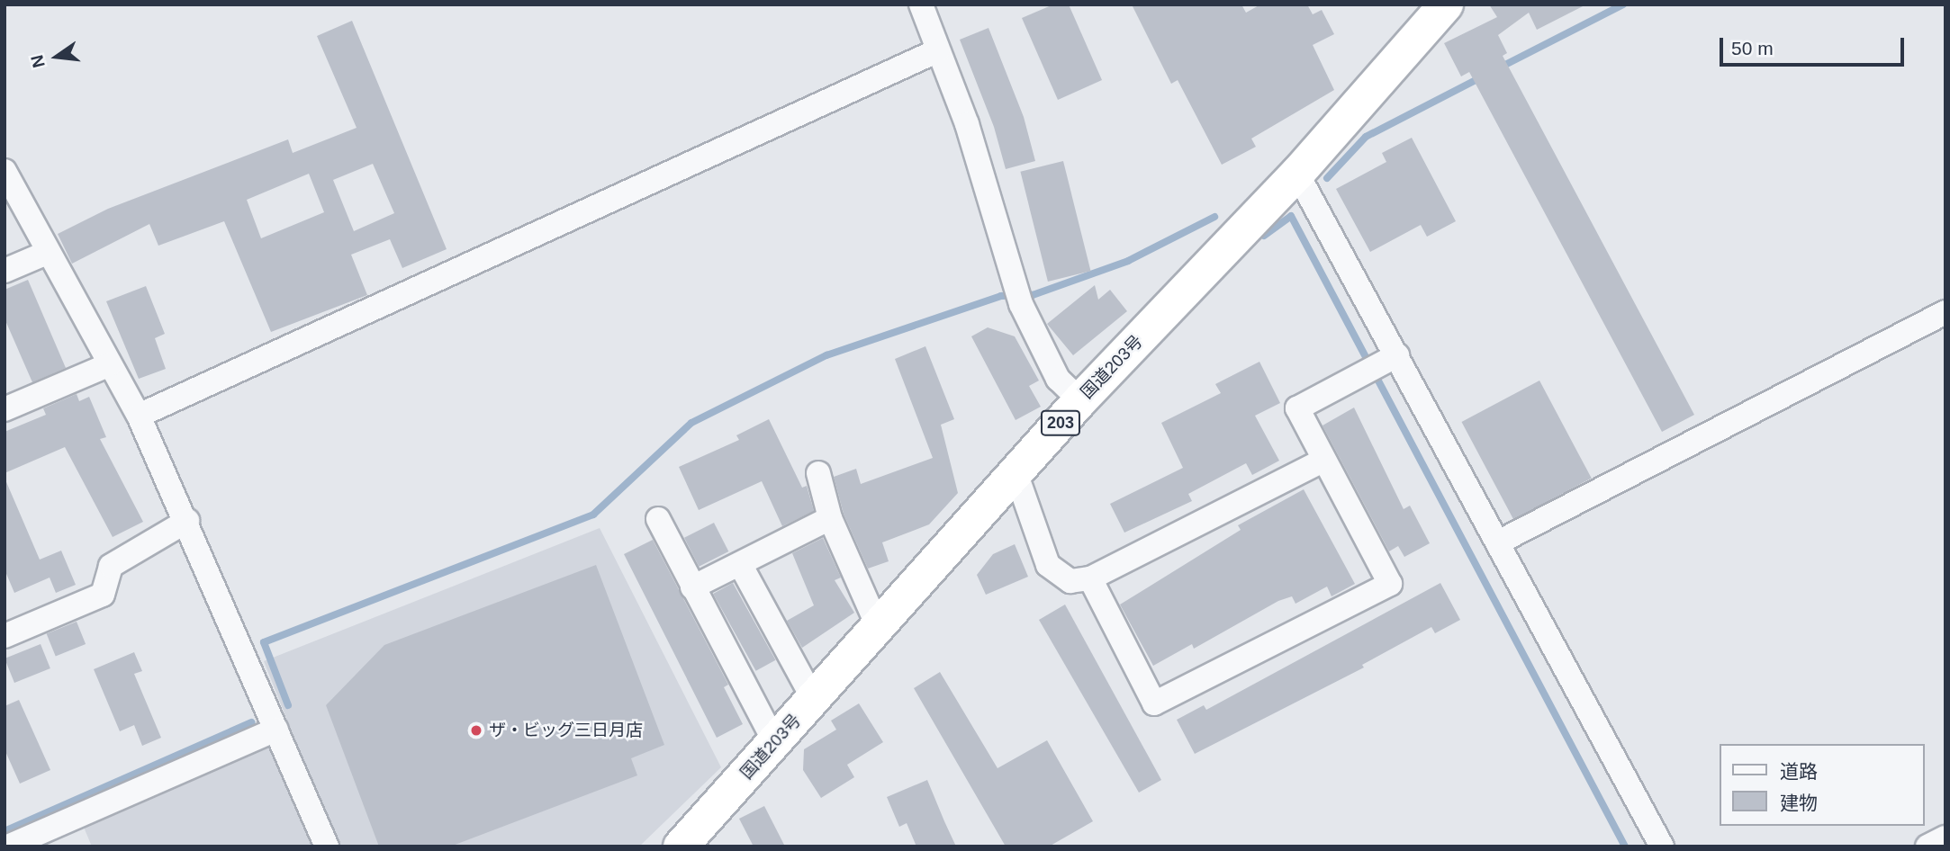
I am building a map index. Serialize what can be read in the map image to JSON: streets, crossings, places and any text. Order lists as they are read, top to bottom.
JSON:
{
  "streets": {
    "highway": ["国道203号", "203"]
  },
  "places": ["ザ・ビッグ三日月店"],
  "legend": ["道路", "建物"],
  "scale_bar": "50 m",
  "north": "left"
}
